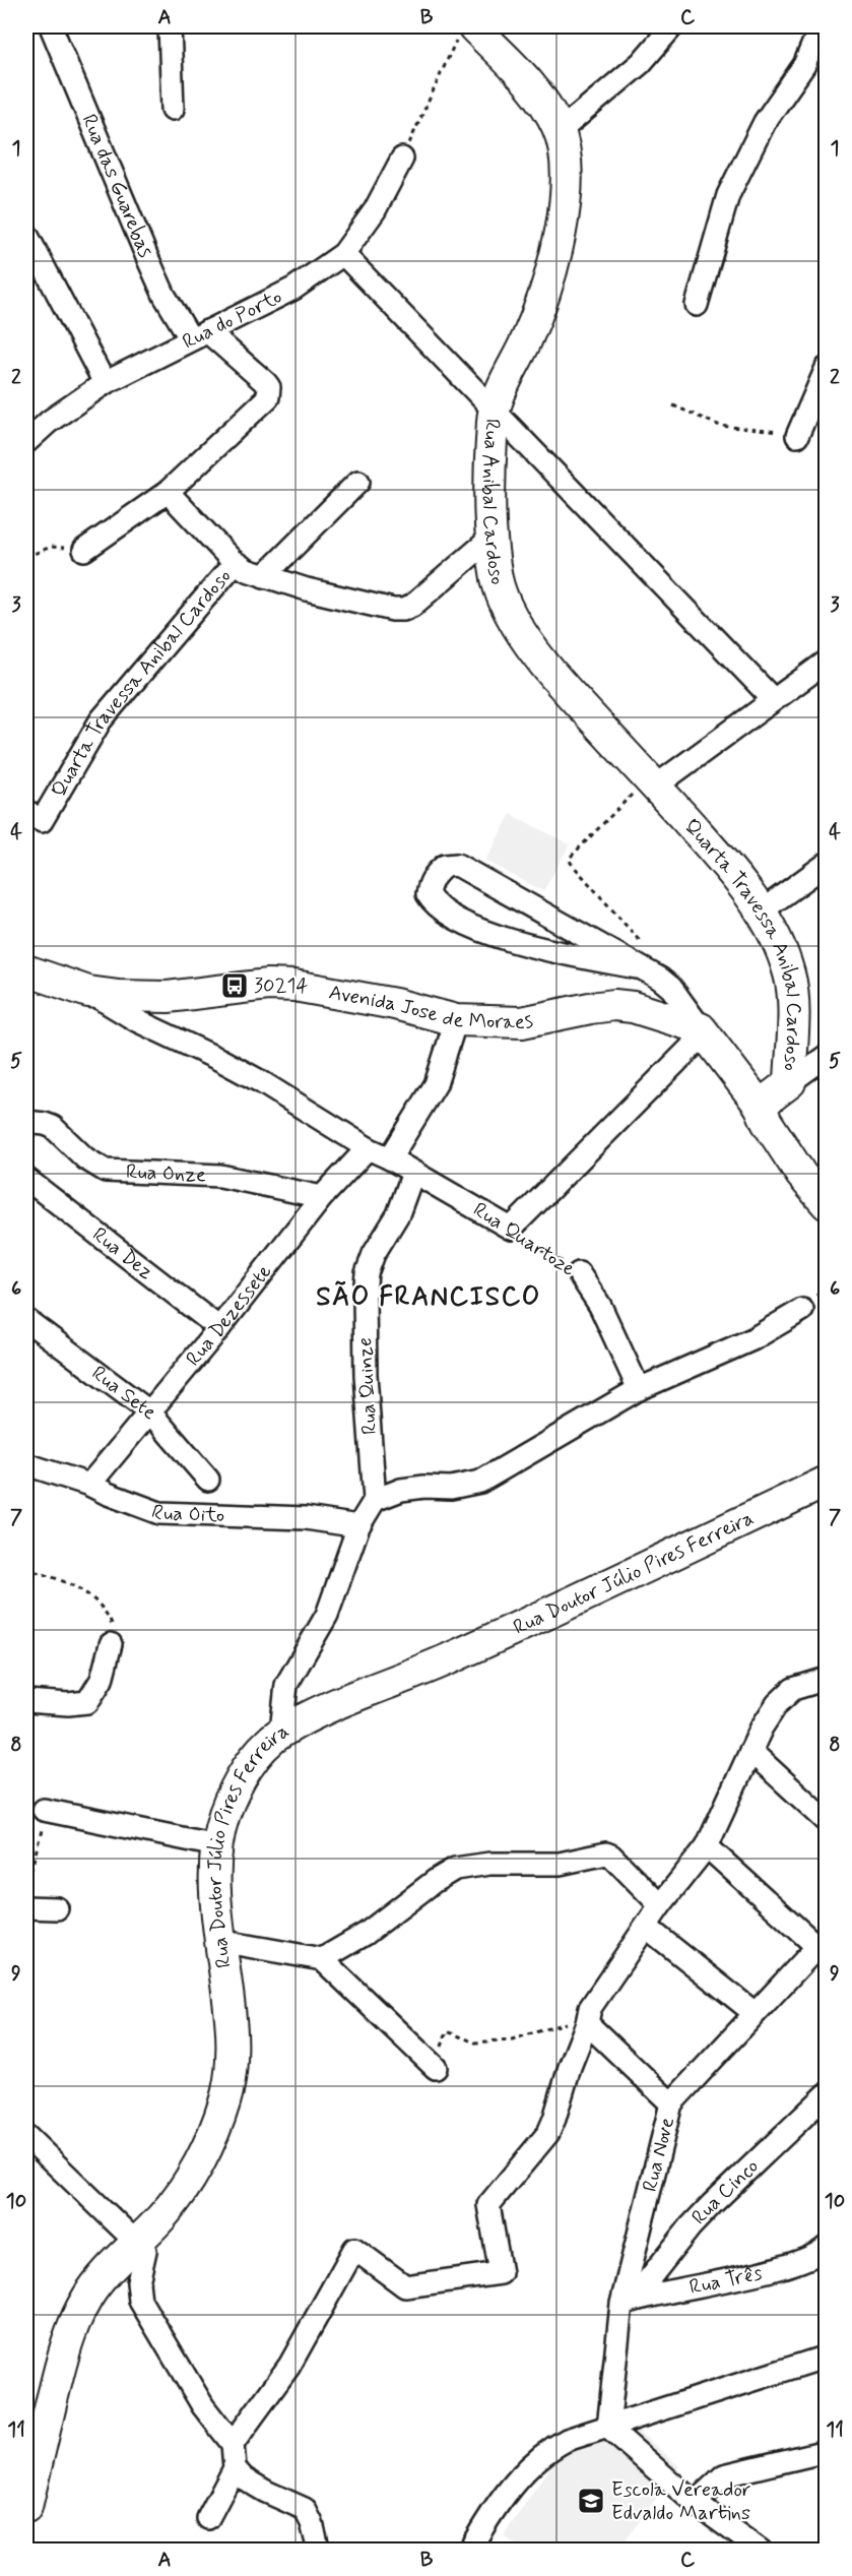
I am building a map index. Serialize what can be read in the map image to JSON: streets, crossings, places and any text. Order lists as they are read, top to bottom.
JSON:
{
  "streets": {
    "street": [
      "Rua das Guarebas",
      "Rua do Porto",
      "Rua Anibal Cardoso",
      "Quarta Travessa Anibal Cardoso",
      "Avenida Jose de Moraes",
      "Rua Onze",
      "Rua Quartoze",
      "Rua Dez",
      "Rua Dezessete",
      "Rua Quinze",
      "Rua Sete",
      "Rua Oito",
      "Rua Doutor Júlio Pires Ferreira",
      "Rua Nove",
      "Rua Cinco",
      "Rua Três"
    ]
  },
  "crossings": [
    ["Rua das Guarebas", "Rua do Porto"],
    ["Rua Anibal Cardoso", "Quarta Travessa Anibal Cardoso"],
    ["Avenida Jose de Moraes", "Rua Quartoze"],
    ["Rua Onze", "Rua Dezessete"],
    ["Rua Quartoze", "Rua Dezessete"],
    ["Rua Quartoze", "Rua Quinze"],
    ["Rua Dez", "Rua Dezessete"],
    ["Rua Dezessete", "Rua Sete"],
    ["Rua Dezessete", "Rua Oito"],
    ["Rua Nove", "Rua Cinco"],
    ["Rua Nove", "Rua Três"],
    ["Rua Cinco", "Rua Três"]
  ],
  "districts": ["SÃO FRANCISCO"],
  "places": {
    "bus stop": ["30214"],
    "school or university": ["Escola Vereador Edvaldo Martins"]
  },
  "grid": {
    "columns": ["A", "B", "C"],
    "rows": [
      "1",
      "2",
      "3",
      "4",
      "5",
      "6",
      "7",
      "8",
      "9",
      "10",
      "11"
    ]
  }
}
